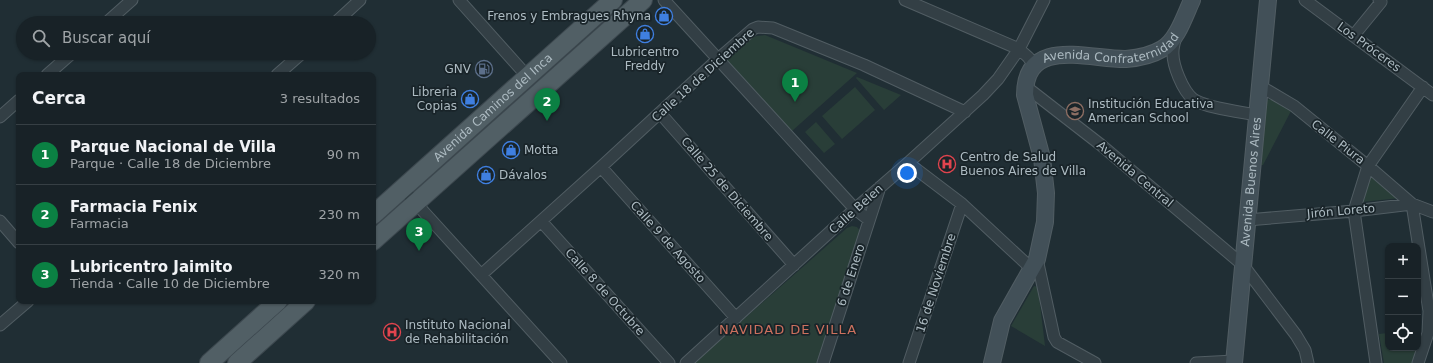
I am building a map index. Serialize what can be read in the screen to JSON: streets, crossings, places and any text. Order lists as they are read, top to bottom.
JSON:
{
  "streets": {
    "main road": ["Avenida Caminos del Inca"],
    "street": [
      "Avenida Confraternidad",
      "Los Próceres",
      "Calle 18 de Diciembre",
      "Calle Piura",
      "Avenida Central",
      "Avenida Buenos Aires",
      "Calle 25 de Diciembre",
      "Calle Belen",
      "Jirón Loreto",
      "Calle 9 de Agosto",
      "6 de Enero",
      "16 de Noviembre",
      "Calle 8 de Octubre"
    ]
  },
  "crossings": [
    ["Avenida Confraternidad", "Avenida Central"],
    ["Calle 18 de Diciembre", "Calle 25 de Diciembre"],
    ["Calle 18 de Diciembre", "Calle Belen"],
    ["Calle 18 de Diciembre", "Calle 9 de Agosto"],
    ["Calle 18 de Diciembre", "Calle 8 de Octubre"],
    ["Calle Piura", "Avenida Buenos Aires"],
    ["Calle Piura", "Jirón Loreto"],
    ["Avenida Central", "Avenida Buenos Aires"],
    ["Avenida Buenos Aires", "Jirón Loreto"],
    ["Calle 25 de Diciembre", "Calle Belen"],
    ["Calle Belen", "Calle 9 de Agosto"],
    ["Calle Belen", "6 de Enero"]
  ],
  "districts": ["NAVIDAD DE VILLA"],
  "places": {
    "shop": [
      "Frenos y Embragues Rhyna",
      "Lubricentro Freddy",
      "Libreria Copias",
      "Motta",
      "Dávalos"
    ],
    "fuel station": ["GNV"],
    "school or university": ["Institución Educativa American School"],
    "hospital": ["Centro de Salud Buenos Aires de Villa", "Instituto Nacional de Rehabilitación"]
  },
  "page": {
    "search": "Buscar aquí",
    "pins": ["1", "2", "3"],
    "heading": ["Cerca", "3 resultados"],
    "list": [
      {
        "mark": "1",
        "name": "Parque Nacional de Villa",
        "note": "Parque · Calle 18 de Diciembre",
        "value": "90 m"
      },
      {
        "mark": "2",
        "name": "Farmacia Fenix",
        "note": "Farmacia",
        "value": "230 m"
      },
      {
        "mark": "3",
        "name": "Lubricentro Jaimito",
        "note": "Tienda · Calle 10 de Diciembre",
        "value": "320 m"
      }
    ],
    "map_buttons": ["+", "−"]
  }
}
